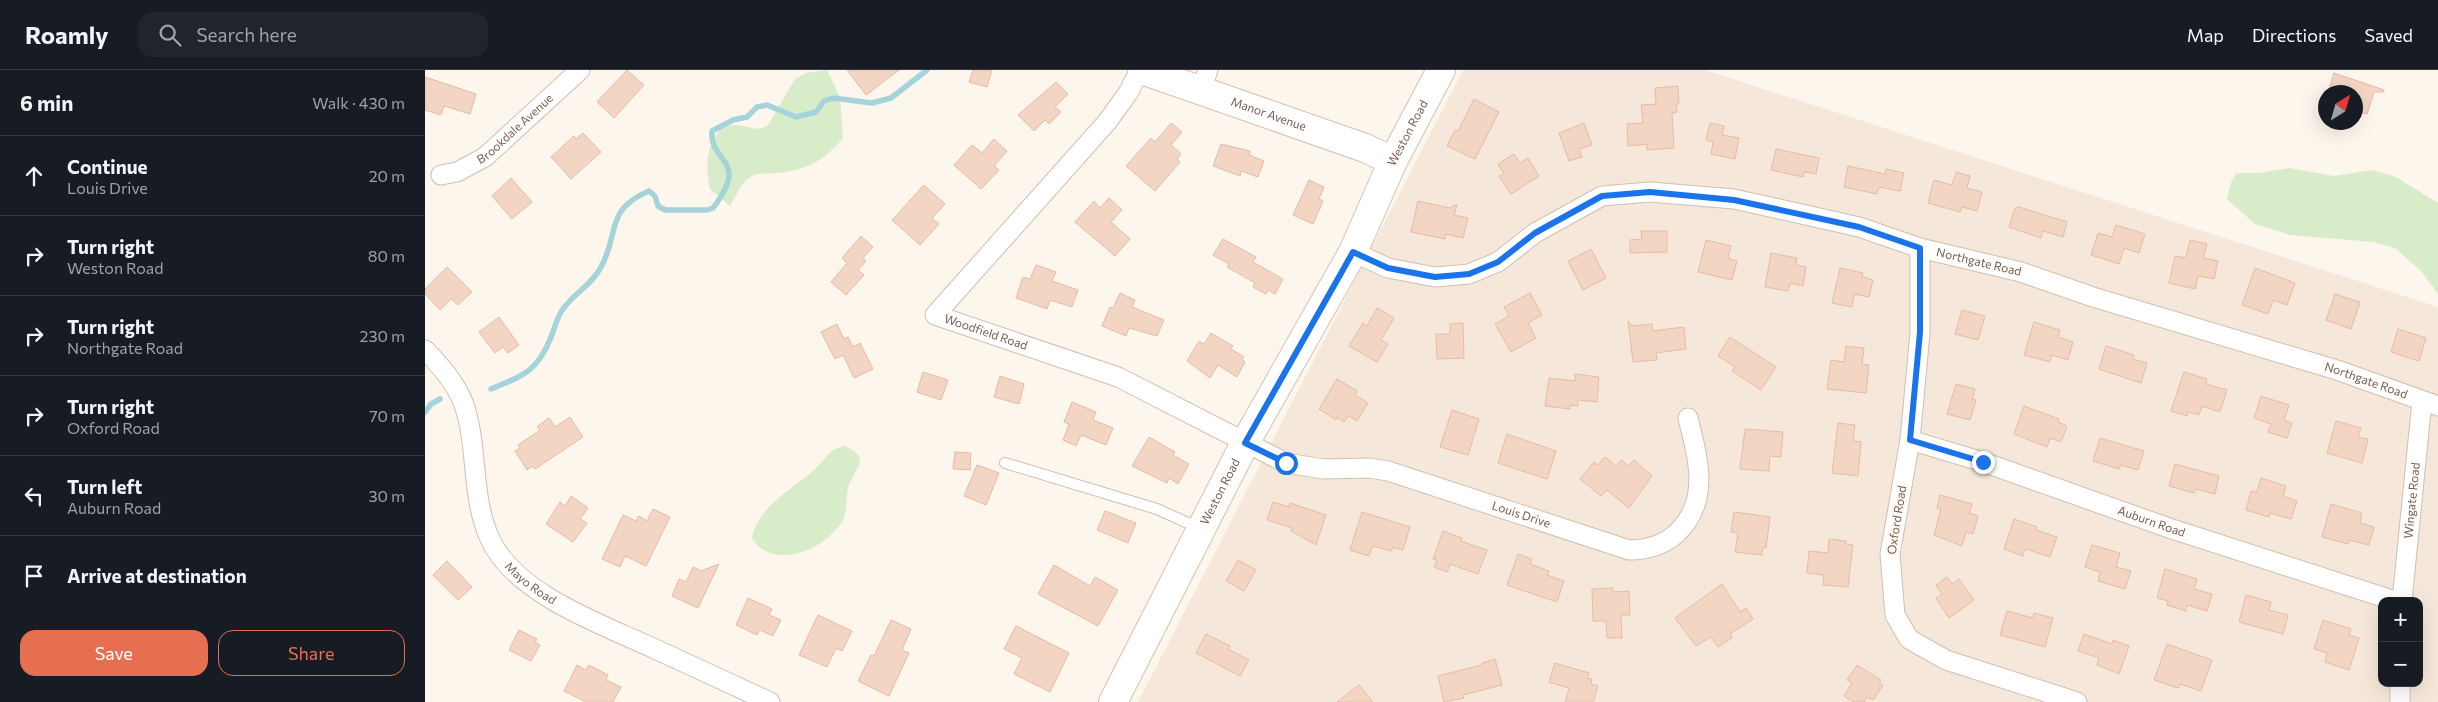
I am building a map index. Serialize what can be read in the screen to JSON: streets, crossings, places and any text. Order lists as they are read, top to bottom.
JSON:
{
  "streets": {
    "main road": ["Manor Avenue", "Weston Road"],
    "street": [
      "Brookdale Avenue",
      "Northgate Road",
      "Woodfield Road",
      "Wingate Road",
      "Louis Drive",
      "Oxford Road",
      "Auburn Road",
      "Mayo Road"
    ]
  },
  "crossings": [
    ["Manor Avenue", "Weston Road"],
    ["Manor Avenue", "Woodfield Road"],
    ["Weston Road", "Northgate Road"],
    ["Weston Road", "Woodfield Road"],
    ["Weston Road", "Louis Drive"],
    ["Northgate Road", "Wingate Road"],
    ["Northgate Road", "Oxford Road"],
    ["Woodfield Road", "Louis Drive"],
    ["Oxford Road", "Auburn Road"]
  ],
  "north": "top right",
  "page": {
    "header": "Roamly",
    "search": "Search here",
    "nav": ["Map", "Directions", "Saved"],
    "heading": ["6 min", "Walk · 430 m"],
    "list": [
      ["Continue", "Louis Drive", "20 m"],
      ["Turn right", "Weston Road", "80 m"],
      ["Turn right", "Northgate Road", "230 m"],
      ["Turn right", "Oxford Road", "70 m"],
      ["Turn left", "Auburn Road", "30 m"],
      "Arrive at destination"
    ],
    "map_buttons": ["+", "−"],
    "buttons": ["Save", "Share"]
  }
}
